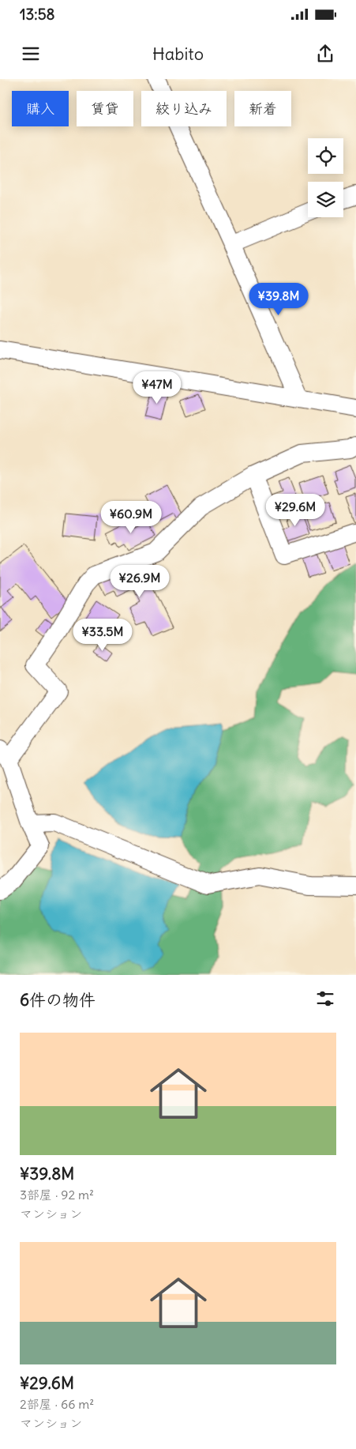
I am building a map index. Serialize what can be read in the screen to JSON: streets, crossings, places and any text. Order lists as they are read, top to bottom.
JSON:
{
  "page": {
    "status": "13:58",
    "header": "Habito",
    "chip": [
      "購入",
      "賃貸",
      "絞り込み",
      "新着"
    ],
    "price": [
      "¥39.8M",
      "¥47M",
      "¥29.6M",
      "¥60.9M",
      "¥26.9M",
      "¥33.5M"
    ],
    "heading": "6件の物件",
    "list": [
      {
        "name": "¥39.8M",
        "note": "3部屋 · 92 m² · マンション"
      },
      {
        "name": "¥29.6M",
        "note": "2部屋 · 66 m² · マンション"
      }
    ]
  }
}
